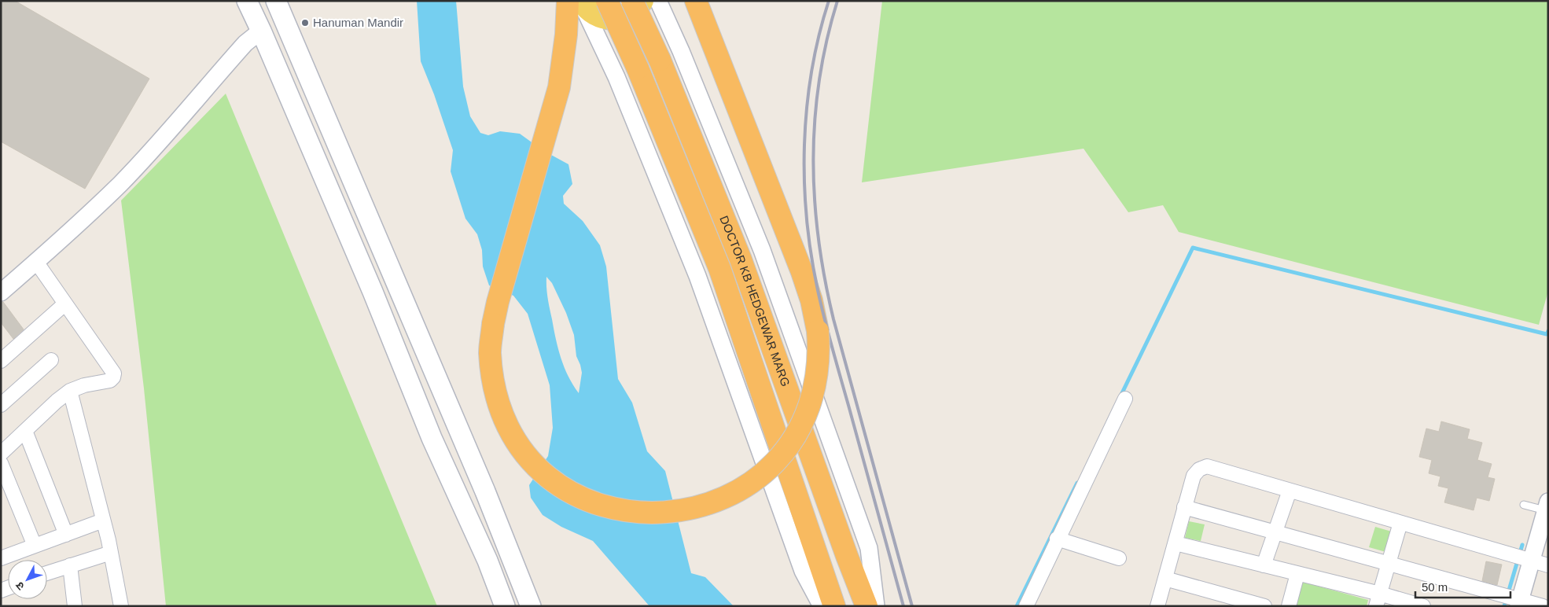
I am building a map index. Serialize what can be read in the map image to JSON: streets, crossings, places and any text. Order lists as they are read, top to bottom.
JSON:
{
  "streets": {
    "highway": ["DOCTOR KB HEDGEWAR MARG"]
  },
  "places": ["Hanuman Mandir"],
  "scale_bar": "50 m",
  "north": "bottom left"
}
